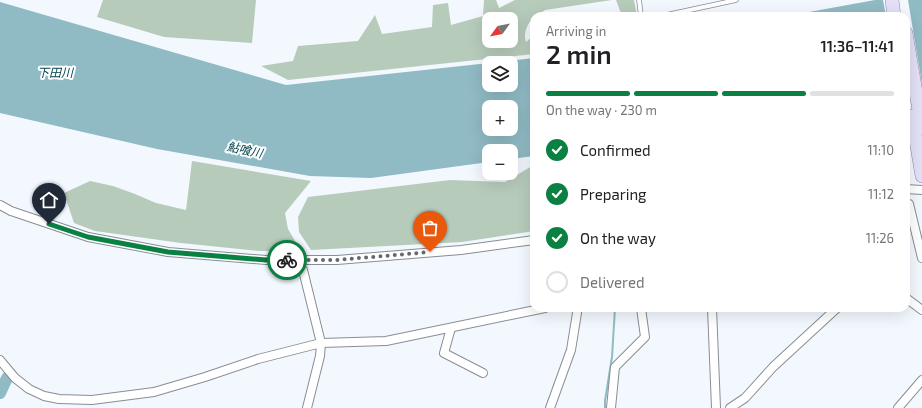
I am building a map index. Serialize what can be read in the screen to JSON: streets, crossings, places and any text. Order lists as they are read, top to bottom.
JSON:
{
  "water": ["下田川", "鮎喰川"],
  "north": "bottom left",
  "page": {
    "map_buttons": ["+", "−"],
    "heading": ["2 min", "Arriving in", "11:36–11:41"],
    "bar": "On the way · 230 m",
    "list": [
      ["Confirmed", "11:10"],
      ["Preparing", "11:12"],
      ["On the way", "11:26"],
      "Delivered"
    ]
  }
}
